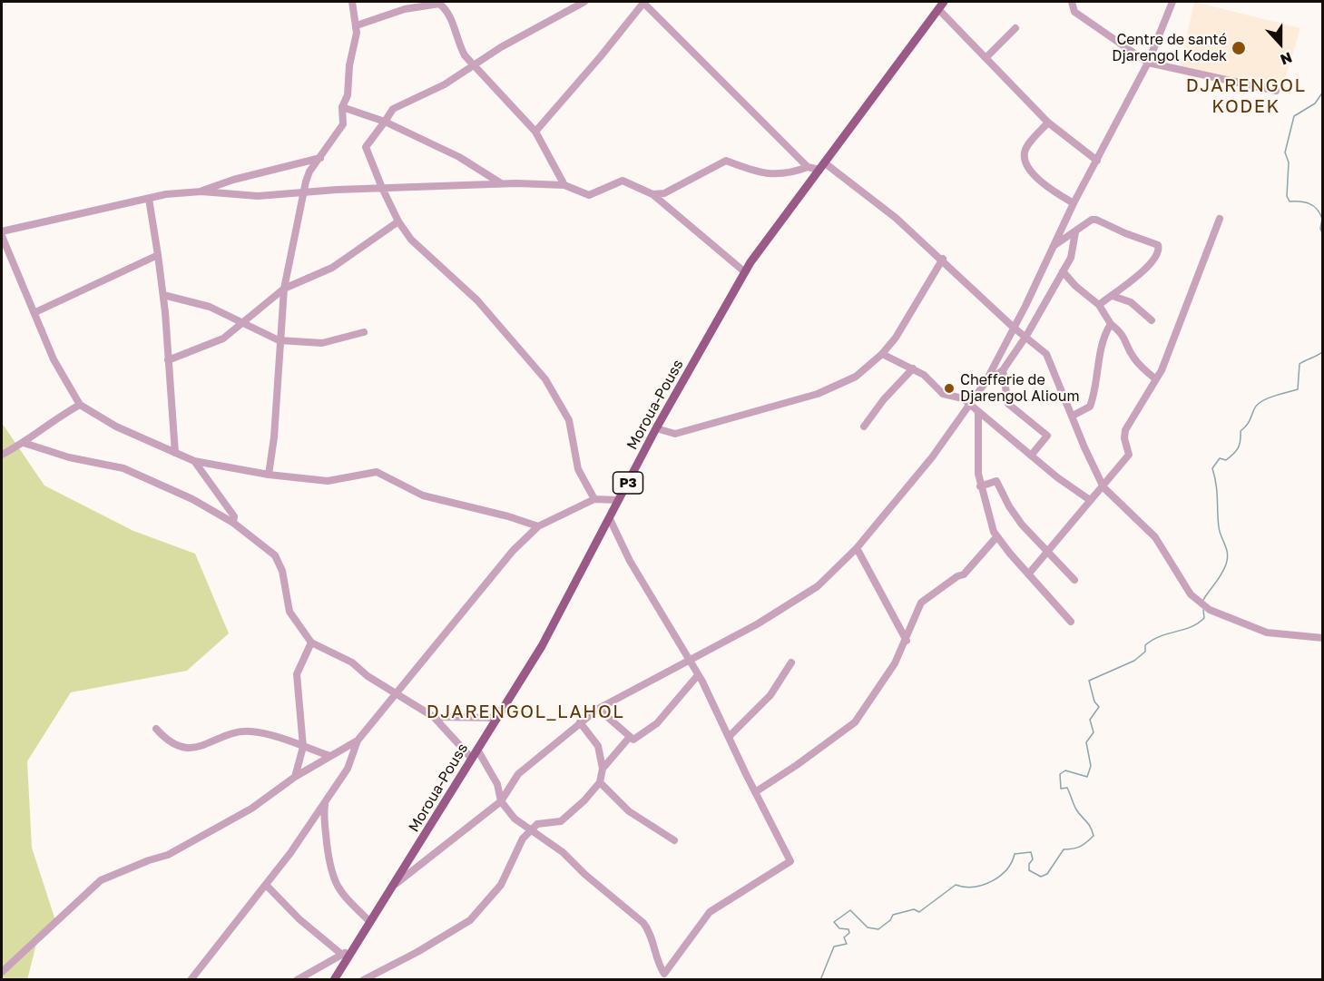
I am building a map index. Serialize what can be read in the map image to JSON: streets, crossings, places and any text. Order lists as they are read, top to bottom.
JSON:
{
  "streets": {
    "main road": ["Moroua-Pouss", "P3"]
  },
  "districts": ["DJARENGOL KODEK", "DJARENGOL_LAHOL"],
  "places": ["Centre de santé Djarengol Kodek", "Chefferie de Djarengol Alioum"],
  "north": "bottom"
}
